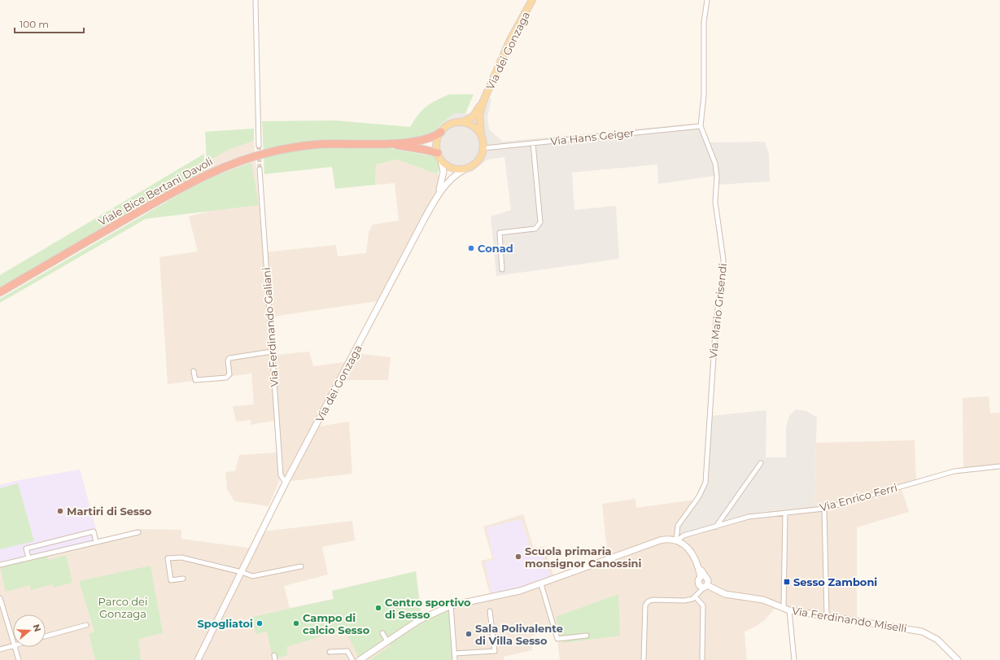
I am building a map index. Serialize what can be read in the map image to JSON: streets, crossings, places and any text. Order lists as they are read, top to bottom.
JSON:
{
  "streets": {
    "highway": ["Viale Bice Bertani Davoli"],
    "main road": ["Via dei Gonzaga"],
    "street": [
      "Via Hans Geiger",
      "Via Mario Grisendi",
      "Via Ferdinando Galiani",
      "Via Enrico Ferri",
      "Via Ferdinando Miselli"
    ]
  },
  "crossings": [
    ["Via dei Gonzaga", "Via Hans Geiger"],
    ["Via dei Gonzaga", "Via Ferdinando Galiani"],
    ["Via Hans Geiger", "Via Mario Grisendi"],
    ["Via Mario Grisendi", "Via Enrico Ferri"],
    ["Via Mario Grisendi", "Via Ferdinando Miselli"],
    ["Via Enrico Ferri", "Via Ferdinando Miselli"]
  ],
  "parks": ["Parco dei Gonzaga"],
  "places": {
    "other": [
      "Conad",
      "Martiri di Sesso",
      "Scuola primaria monsignor Canossini",
      "Centro sportivo di Sesso",
      "Spogliatoi",
      "Campo di calcio Sesso",
      "Sala Polivalente di Villa Sesso"
    ],
    "transit": ["Sesso Zamboni"]
  },
  "scale_bar": "100 m",
  "north": "right"
}
